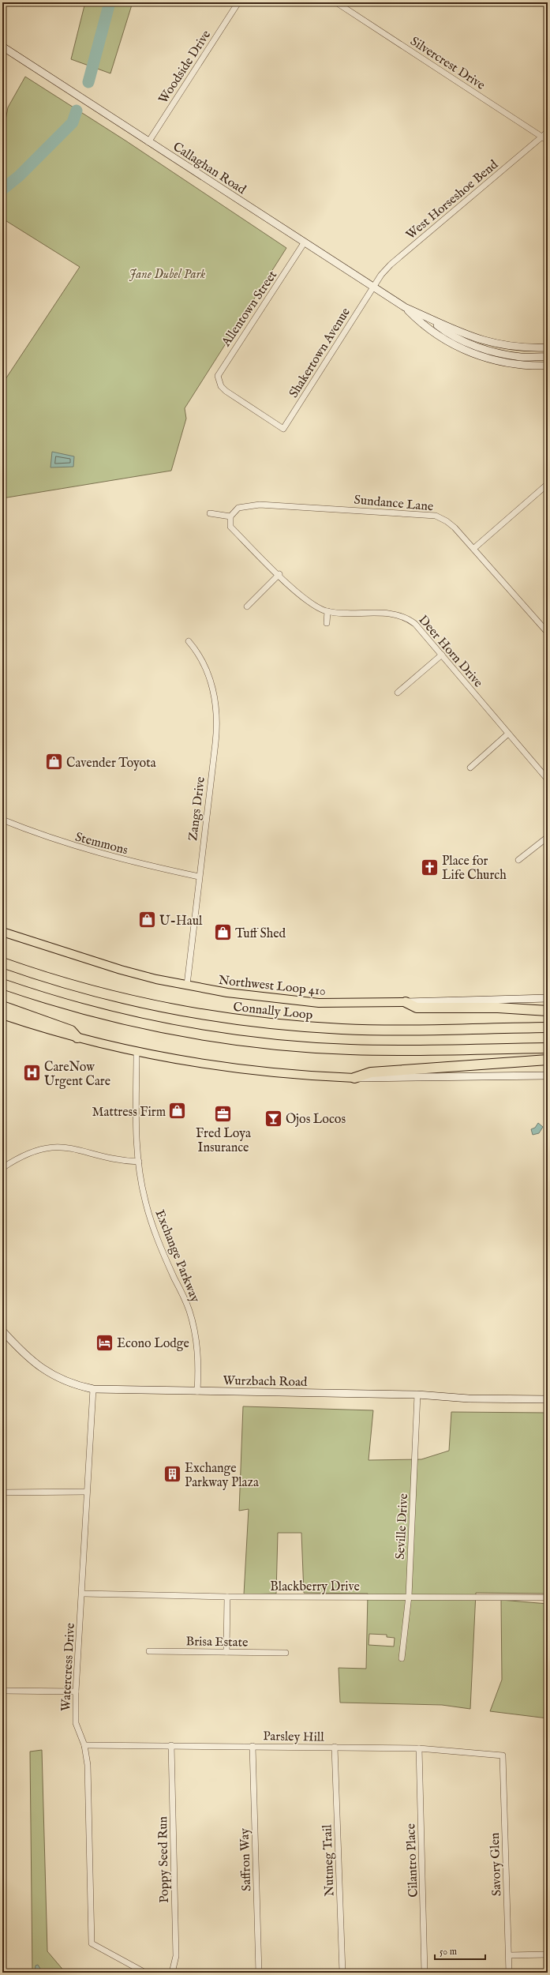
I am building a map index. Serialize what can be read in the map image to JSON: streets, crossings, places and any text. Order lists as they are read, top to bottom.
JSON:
{
  "streets": {
    "highway": ["Connally Loop"],
    "main road": ["Callaghan Road", "Northwest Loop 410", "Wurzbach Road"],
    "street": [
      "Silvercrest Drive",
      "Woodside Drive",
      "West Horseshoe Bend",
      "Allentown Street",
      "Shakertown Avenue",
      "Sundance Lane",
      "Deer Horn Drive",
      "Zangs Drive",
      "Stemmons",
      "Exchange Parkway",
      "Seville Drive",
      "Blackberry Drive",
      "Brisa Estate",
      "Watercress Drive",
      "Parsley Hill",
      "Poppy Seed Run",
      "Saffron Way",
      "Nutmeg Trail",
      "Cilantro Place",
      "Savory Glen"
    ]
  },
  "crossings": [
    ["Silvercrest Drive", "West Horseshoe Bend"],
    ["Woodside Drive", "Callaghan Road"],
    ["Callaghan Road", "West Horseshoe Bend"],
    ["Callaghan Road", "Allentown Street"],
    ["Callaghan Road", "Shakertown Avenue"],
    ["West Horseshoe Bend", "Shakertown Avenue"],
    ["Allentown Street", "Shakertown Avenue"],
    ["Sundance Lane", "Deer Horn Drive"],
    ["Zangs Drive", "Stemmons"],
    ["Zangs Drive", "Northwest Loop 410"],
    ["Exchange Parkway", "Wurzbach Road"],
    ["Wurzbach Road", "Seville Drive"],
    ["Wurzbach Road", "Watercress Drive"],
    ["Seville Drive", "Blackberry Drive"],
    ["Blackberry Drive", "Watercress Drive"],
    ["Watercress Drive", "Parsley Hill"],
    ["Parsley Hill", "Poppy Seed Run"],
    ["Parsley Hill", "Saffron Way"],
    ["Parsley Hill", "Nutmeg Trail"],
    ["Parsley Hill", "Cilantro Place"],
    ["Parsley Hill", "Savory Glen"]
  ],
  "parks": ["Jane Dubel Park"],
  "places": {
    "shop": [
      "Cavender Toyota",
      "U-Haul",
      "Tuff Shed",
      "Mattress Firm"
    ],
    "church": ["Place for Life Church"],
    "hospital": ["CareNow Urgent Care"],
    "office": ["Fred Loya Insurance"],
    "bar": ["Ojos Locos"],
    "hotel": ["Econo Lodge"],
    "building": ["Exchange Parkway Plaza"]
  },
  "scale_bar": "50 m"
}
